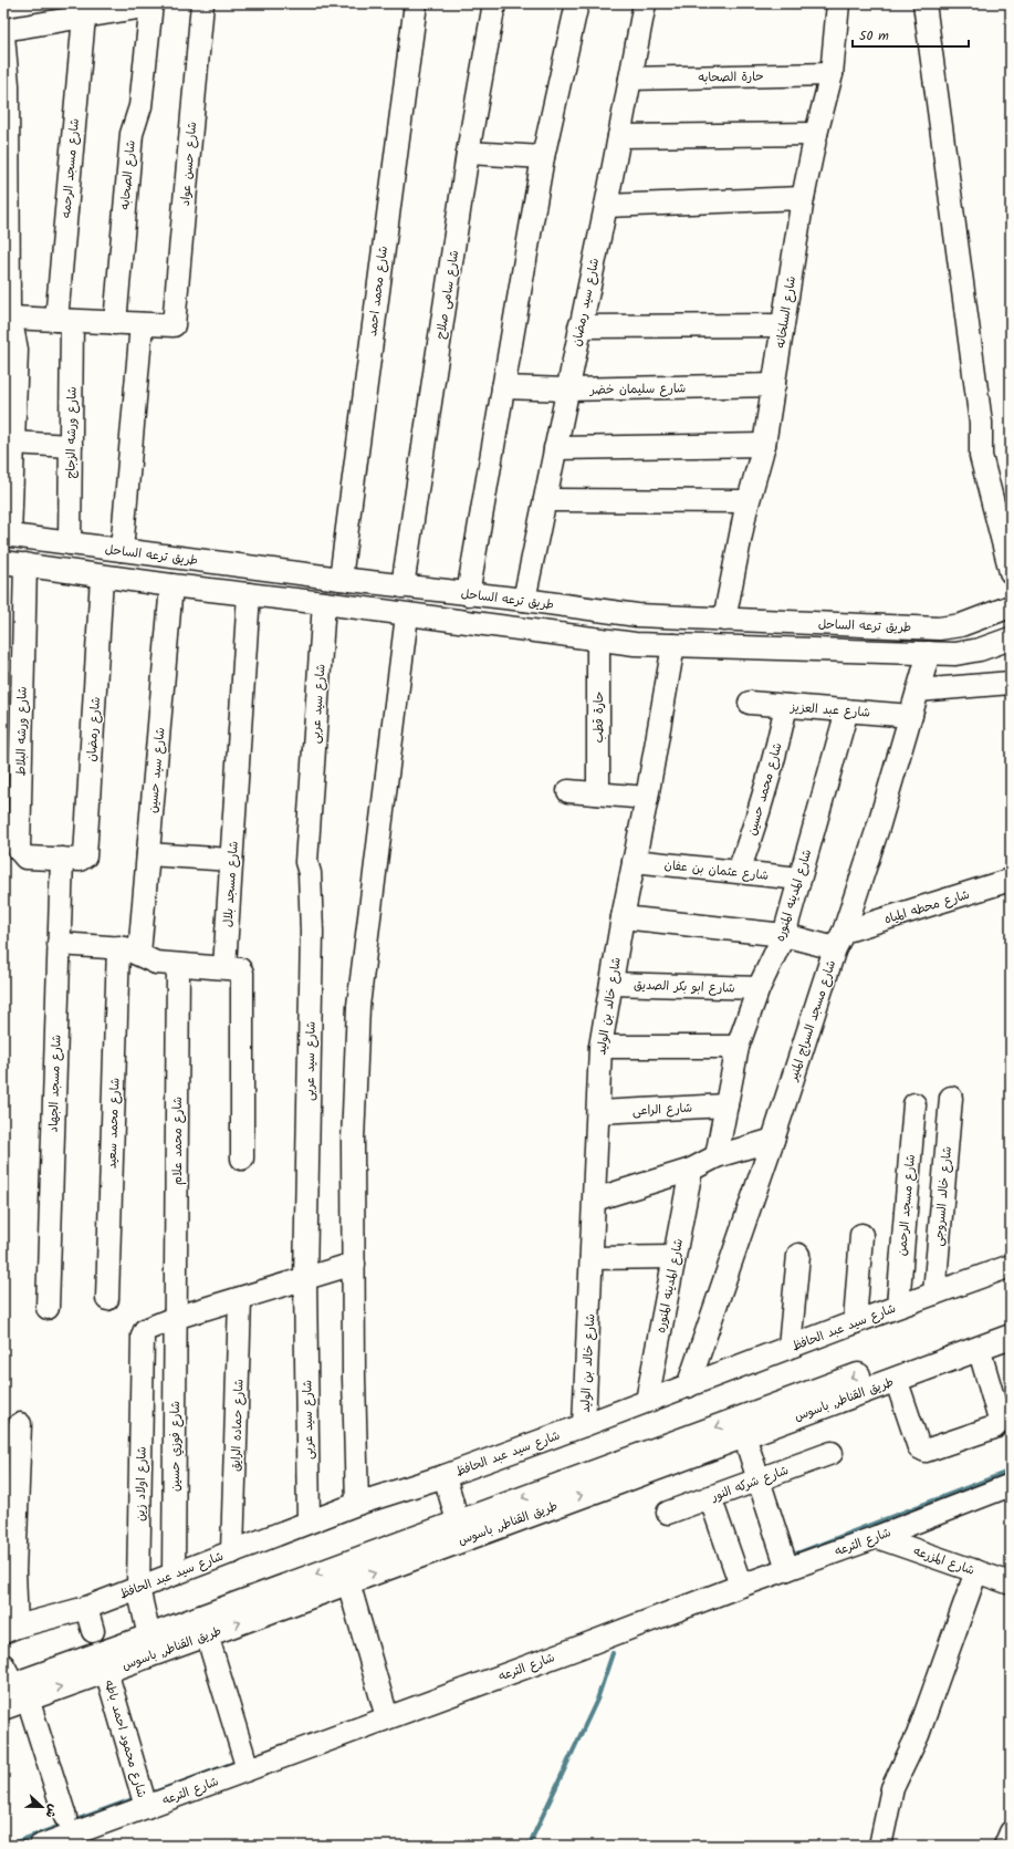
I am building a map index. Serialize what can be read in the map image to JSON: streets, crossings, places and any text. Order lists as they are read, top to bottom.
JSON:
{
  "streets": {
    "main road": ["طريق القناطر, باسوس"],
    "street": [
      "حارة الصحابه",
      "شارع حسن عواد",
      "شارع مسجد الرحمه",
      "شارع الصحابه",
      "شارع محمد احمد",
      "شارع سامى صلاح",
      "شارع سيد رمضان",
      "شارع السلخانه",
      "شارع سليمان خضر",
      "شارع ورشه الزجاج",
      "طريق ترعه الساحل",
      "شارع سيد عربى",
      "شارع عبد العزيز",
      "حارة قطب",
      "شارع رمضان",
      "شارع ورشه البلاط",
      "شارع سيد حسين",
      "شارع محمد حسين",
      "شارع عثمان بن عفان",
      "شارع مسجد بلال",
      "شارع المدينه المنوره",
      "شارع محطه المياه",
      "شارع ابو بكر الصديق",
      "شارع خالد بن الوليد",
      "شارع مسجد السراج المنير",
      "شارع مسجد الجهاد",
      "شارع الراعى",
      "شارع محمد سعيد",
      "شارع محمد علام",
      "شارع خالد السروجى",
      "شارع مسجد الرحمن",
      "شارع سيد عبد الحافظ",
      "شارع حماده الرايق",
      "شارع فوزي حسين",
      "شارع شركه النور",
      "شارع اولاد زين",
      "شارع الترعه",
      "شارع المزرعه",
      "شارع محمود احمد باطه"
    ]
  },
  "crossings": [
    ["حارة الصحابه", "شارع سيد رمضان"],
    ["حارة الصحابه", "شارع السلخانه"],
    ["شارع مسجد الرحمه", "شارع ورشه الزجاج"],
    ["شارع محمد احمد", "طريق ترعه الساحل"],
    ["شارع سامى صلاح", "طريق ترعه الساحل"],
    ["شارع سيد رمضان", "شارع سليمان خضر"],
    ["شارع سيد رمضان", "طريق ترعه الساحل"],
    ["شارع السلخانه", "شارع سليمان خضر"],
    ["شارع السلخانه", "طريق ترعه الساحل"],
    ["شارع ورشه الزجاج", "طريق ترعه الساحل"],
    ["شارع سيد عربى", "شارع سيد عبد الحافظ"],
    ["شارع عبد العزيز", "شارع محمد حسين"],
    ["شارع عبد العزيز", "شارع المدينه المنوره"],
    ["شارع عبد العزيز", "شارع مسجد السراج المنير"],
    ["شارع رمضان", "شارع ورشه البلاط"],
    ["شارع رمضان", "شارع مسجد الجهاد"],
    ["شارع ورشه البلاط", "شارع مسجد الجهاد"],
    ["شارع محمد حسين", "شارع عثمان بن عفان"],
    ["شارع عثمان بن عفان", "شارع المدينه المنوره"],
    ["شارع عثمان بن عفان", "شارع خالد بن الوليد"],
    ["شارع المدينه المنوره", "شارع ابو بكر الصديق"],
    ["شارع المدينه المنوره", "شارع الراعى"],
    ["شارع المدينه المنوره", "شارع سيد عبد الحافظ"],
    ["شارع محطه المياه", "شارع مسجد السراج المنير"],
    ["شارع ابو بكر الصديق", "شارع خالد بن الوليد"],
    ["شارع خالد بن الوليد", "شارع الراعى"],
    ["شارع خالد بن الوليد", "شارع سيد عبد الحافظ"],
    ["شارع مسجد السراج المنير", "شارع سيد عبد الحافظ"],
    ["شارع محمد علام", "شارع فوزي حسين"],
    ["شارع محمد علام", "شارع اولاد زين"],
    ["شارع خالد السروجى", "شارع سيد عبد الحافظ"],
    ["شارع مسجد الرحمن", "شارع سيد عبد الحافظ"],
    ["شارع سيد عبد الحافظ", "شارع حماده الرايق"],
    ["شارع سيد عبد الحافظ", "شارع فوزي حسين"],
    ["شارع سيد عبد الحافظ", "شارع اولاد زين"],
    ["طريق القناطر, باسوس", "شارع اولاد زين"],
    ["طريق القناطر, باسوس", "شارع محمود احمد باطه"],
    ["شارع فوزي حسين", "شارع اولاد زين"],
    ["شارع الترعه", "شارع المزرعه"],
    ["شارع الترعه", "شارع محمود احمد باطه"]
  ],
  "scale_bar": "50 m",
  "north": "right"
}
